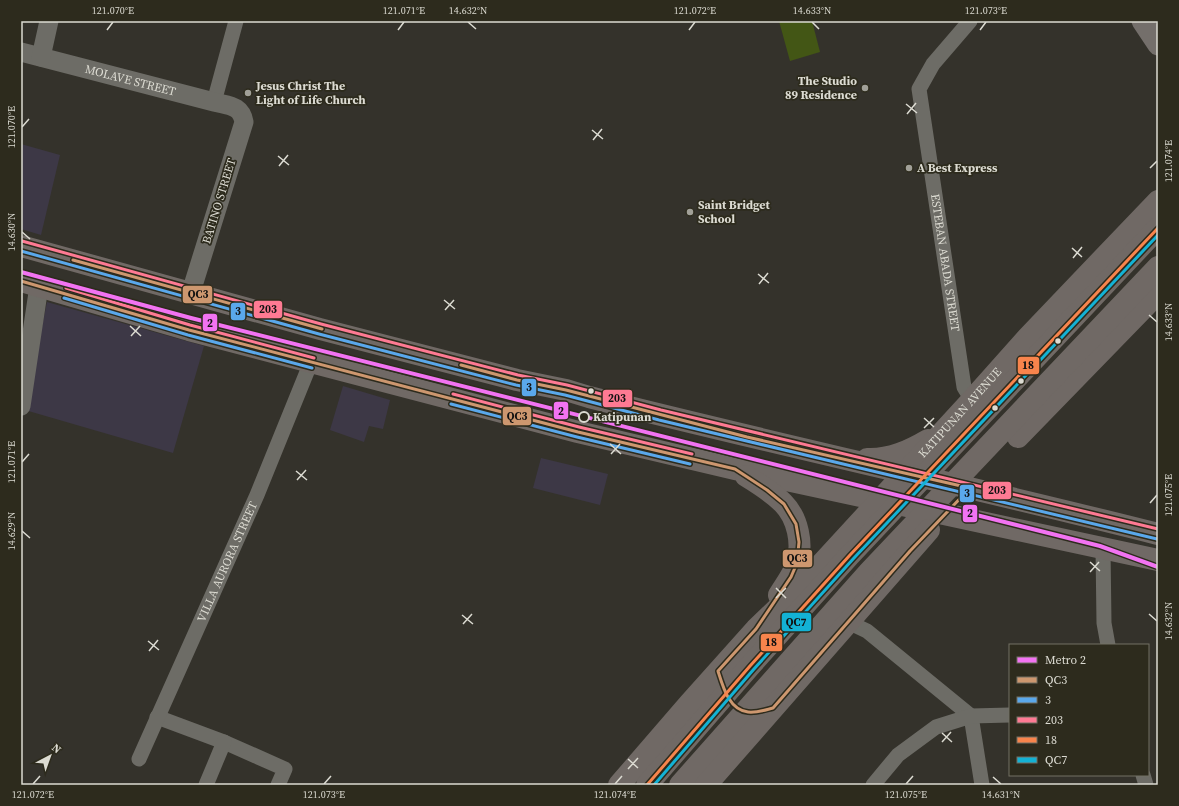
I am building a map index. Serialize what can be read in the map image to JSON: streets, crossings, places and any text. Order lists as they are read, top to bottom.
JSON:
{
  "streets": {
    "main road": ["KATIPUNAN AVENUE"],
    "street": [
      "MOLAVE STREET",
      "BATINO STREET",
      "ESTEBAN ABADA STREET",
      "VILLA AURORA STREET"
    ]
  },
  "crossings": [
    ["MOLAVE STREET", "BATINO STREET"],
    ["ESTEBAN ABADA STREET", "KATIPUNAN AVENUE"]
  ],
  "places": [
    "The Studio 89 Residence",
    "Jesus Christ The Light of Life Church",
    "A Best Express",
    "Saint Bridget School",
    "Katipunan"
  ],
  "lines": [
    "transit line 18",
    "transit line QC7",
    "transit line 203",
    "transit line 3",
    "transit line QC3",
    "metro line 2"
  ],
  "legend": [
    "Metro 2",
    "QC3",
    "3",
    "203",
    "18",
    "QC7"
  ],
  "north": "top right",
  "coordinates": [
    "121.070°E",
    "121.071°E",
    "14.632°N",
    "121.072°E",
    "14.633°N",
    "121.073°E",
    "121.074°E",
    "14.630°N",
    "121.075°E",
    "14.629°N",
    "14.631°N"
  ]
}
